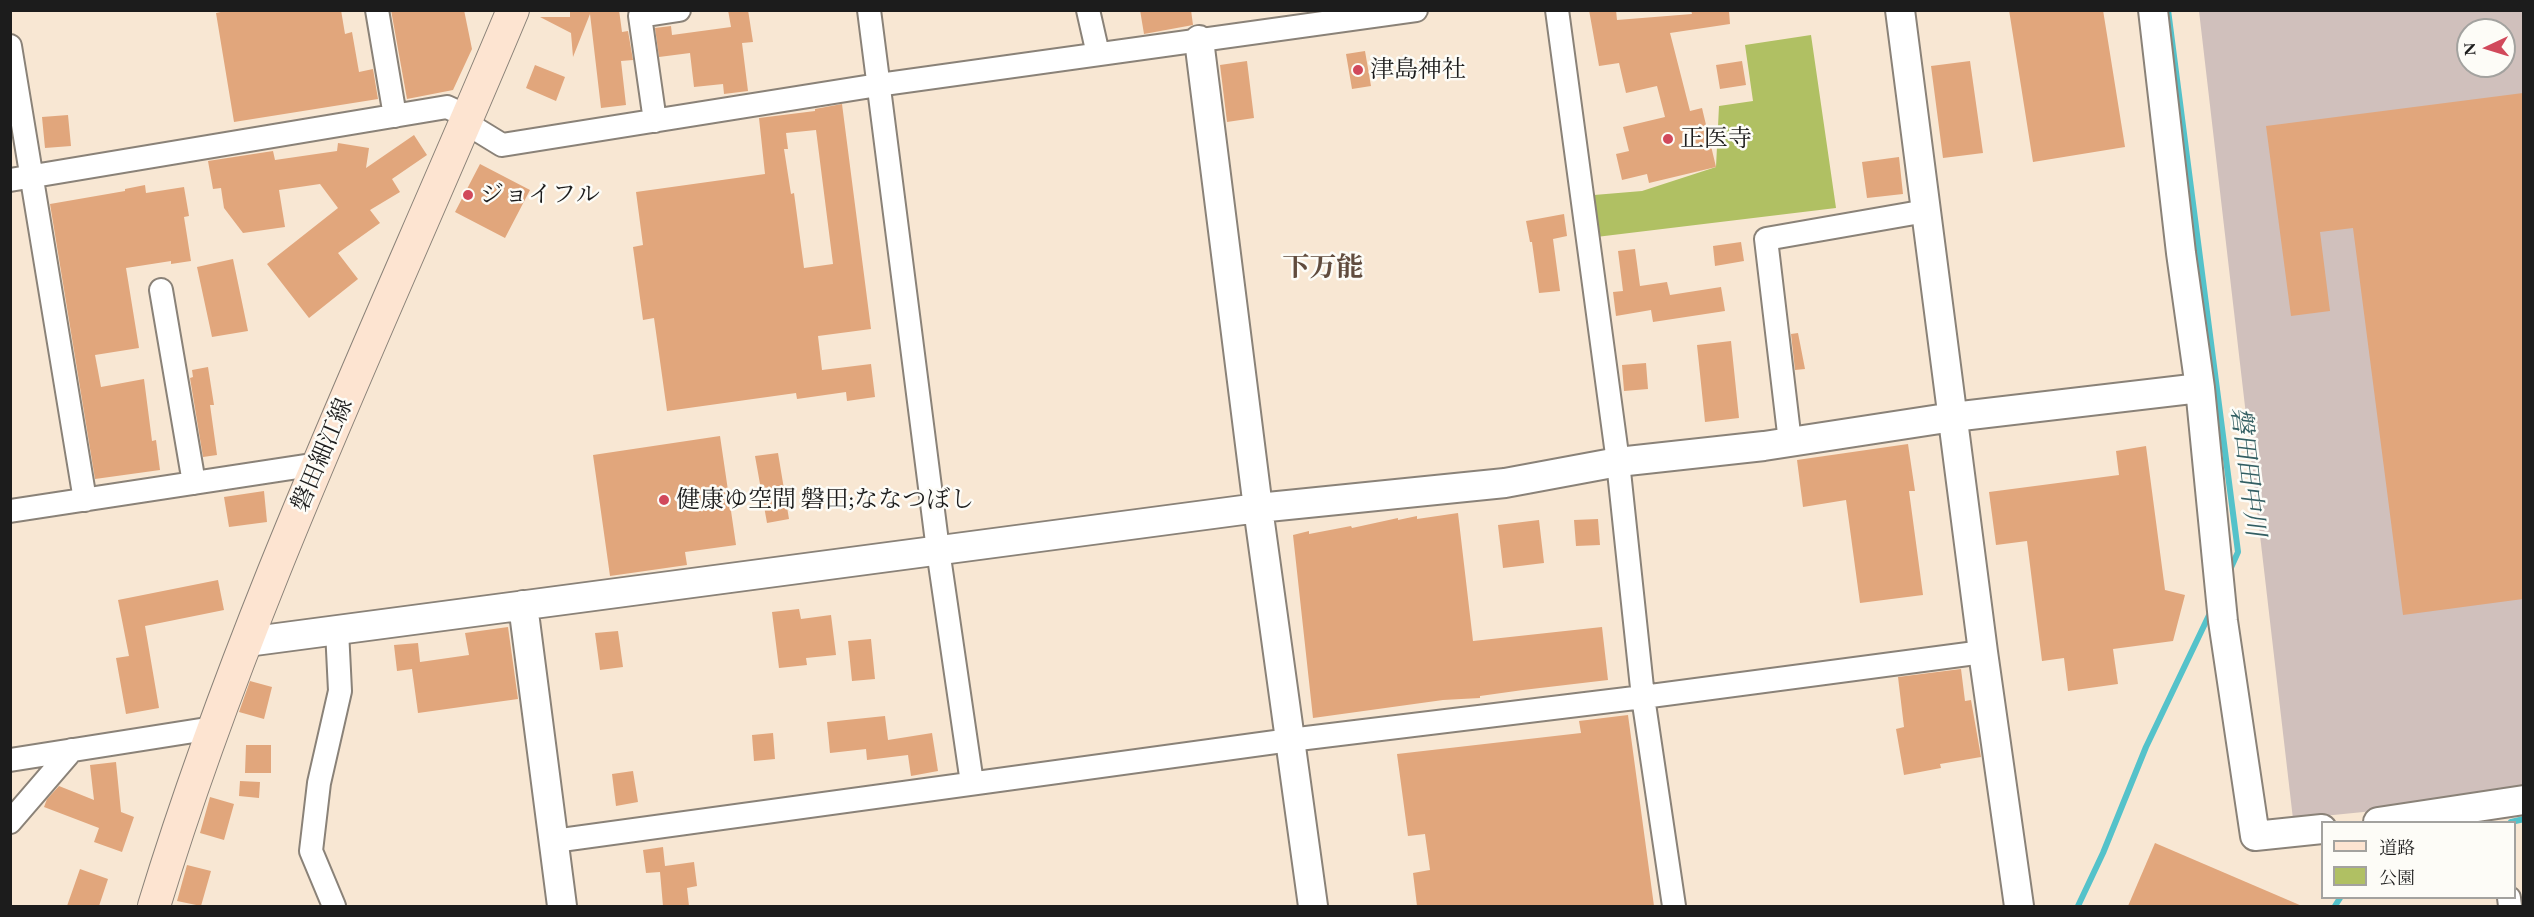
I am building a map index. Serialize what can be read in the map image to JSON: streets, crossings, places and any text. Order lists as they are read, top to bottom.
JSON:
{
  "streets": {
    "main road": ["磐田細江線"]
  },
  "districts": ["下万能"],
  "water": ["磐田田中川"],
  "places": [
    "津島神社",
    "正医寺",
    "ジョイフル",
    "健康ゆ空間 磐田;ななつぼし"
  ],
  "legend": ["道路", "公園"],
  "north": "left"
}
